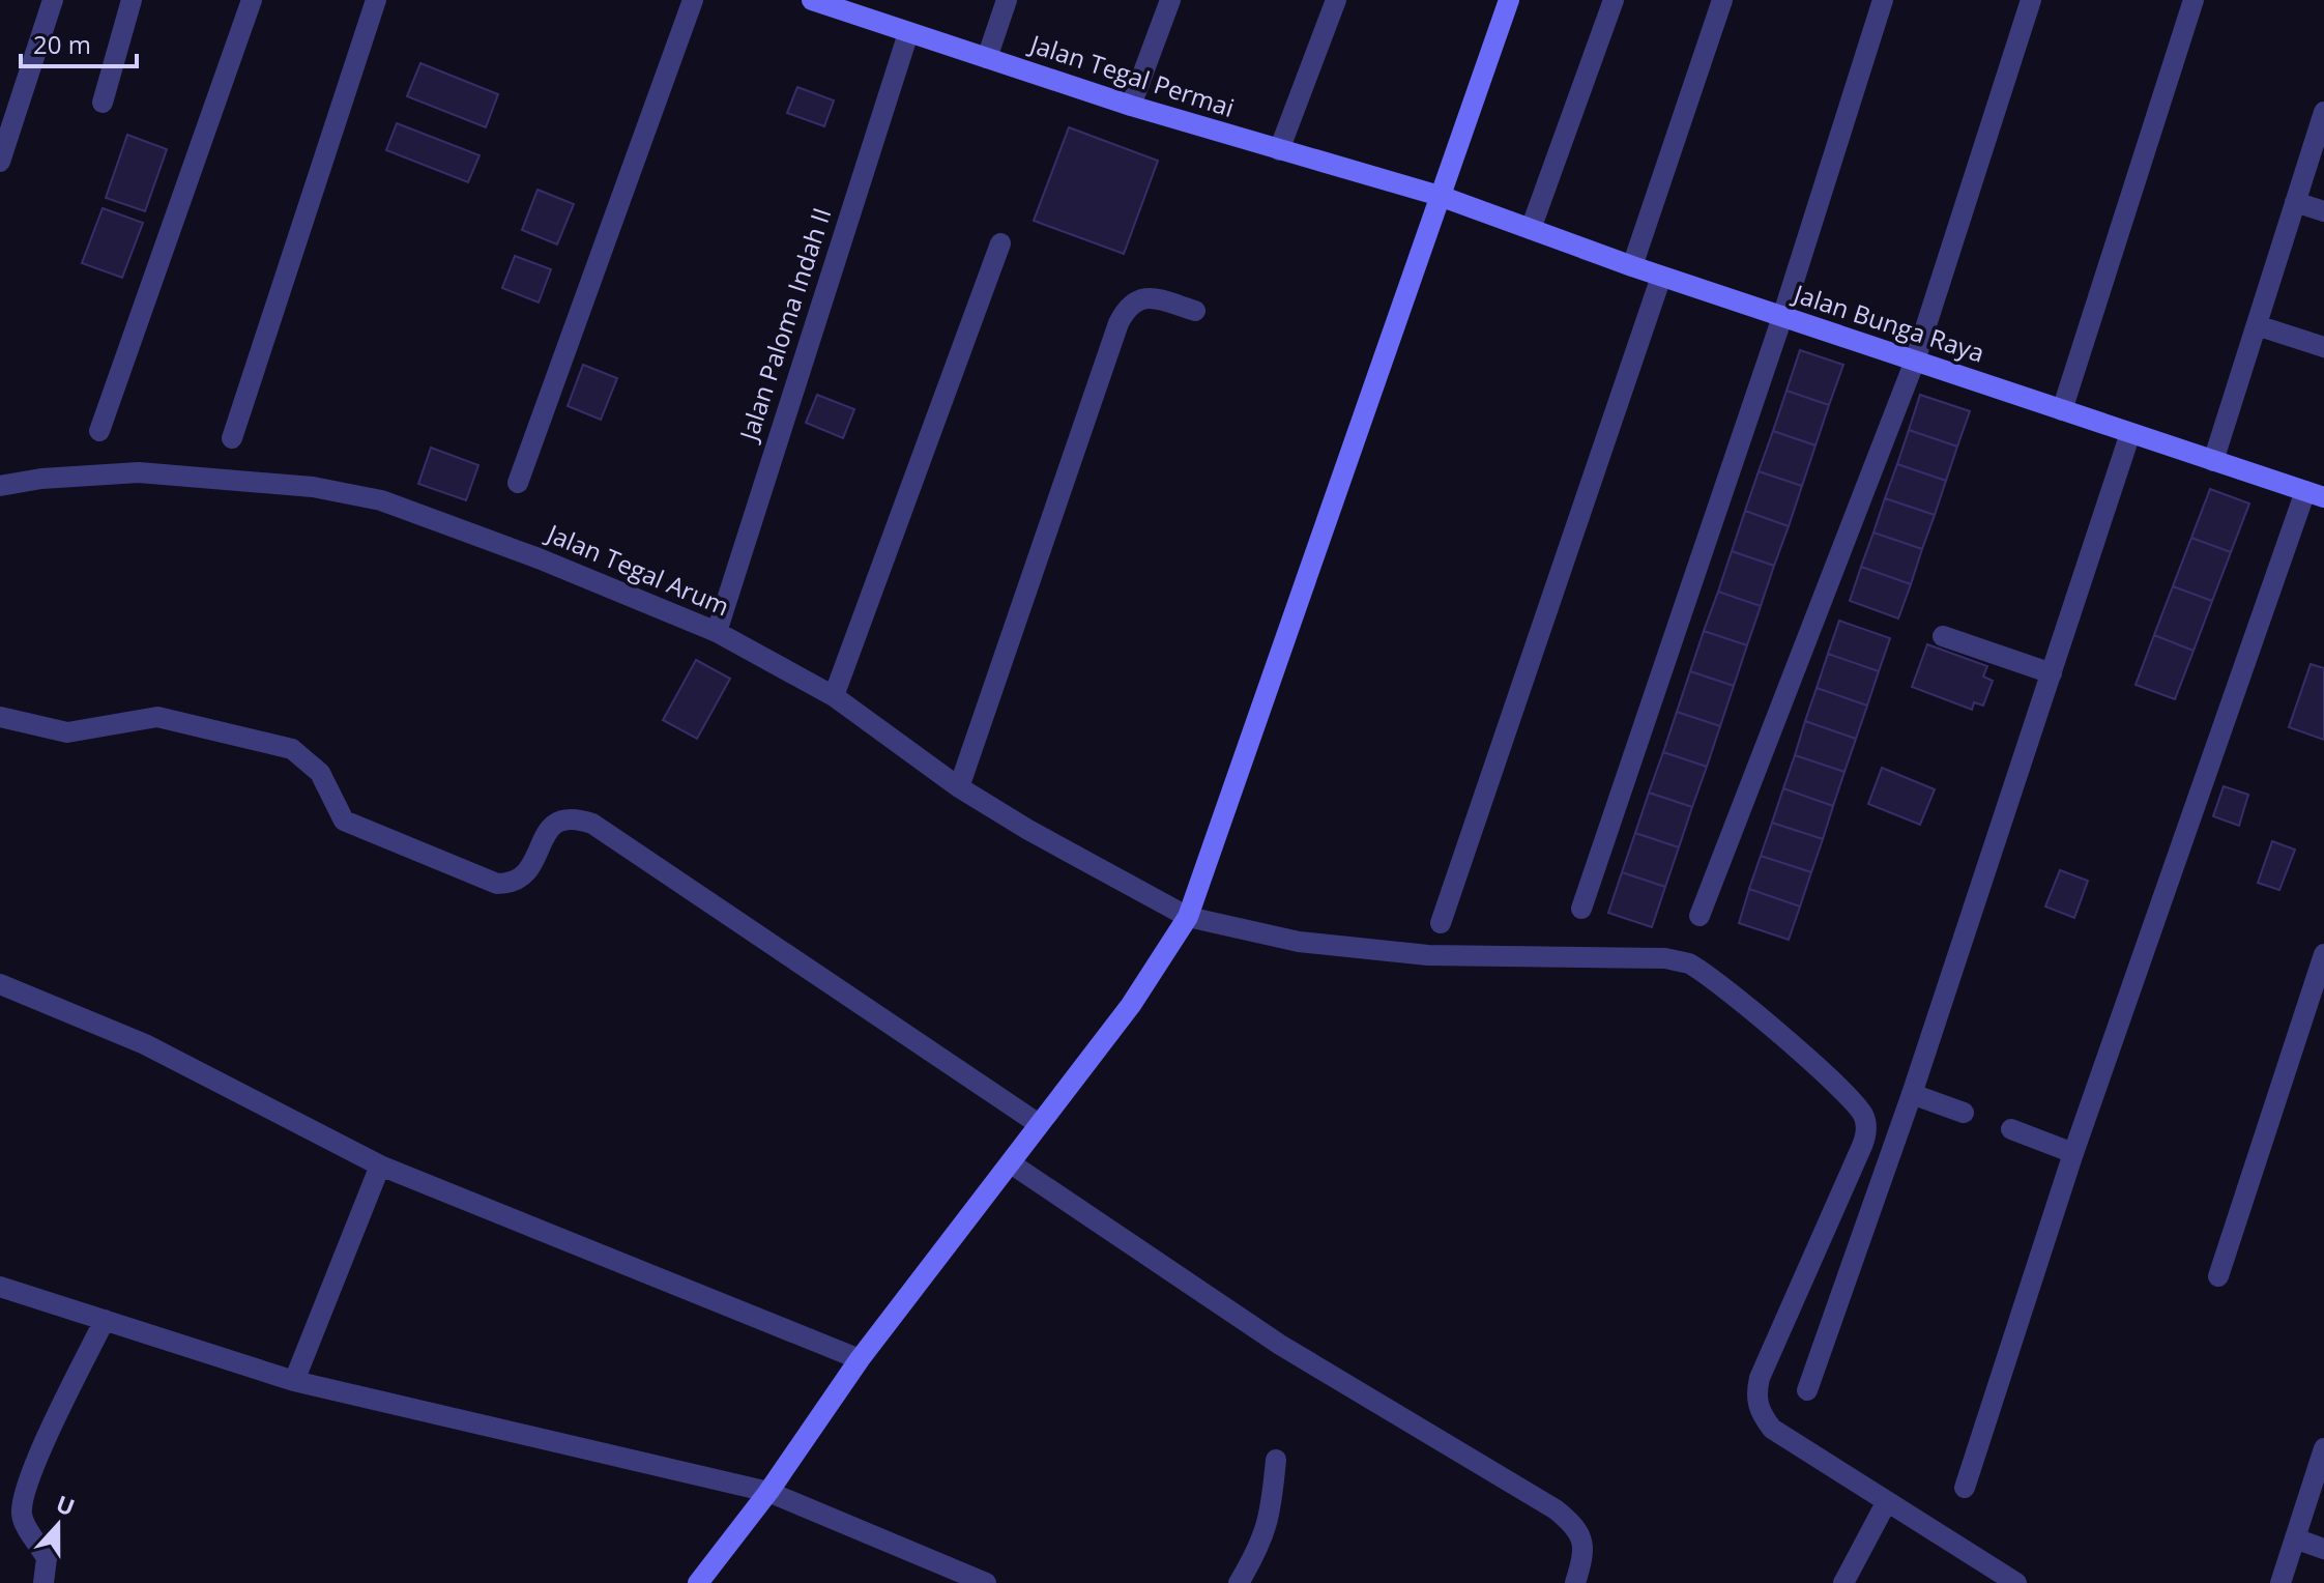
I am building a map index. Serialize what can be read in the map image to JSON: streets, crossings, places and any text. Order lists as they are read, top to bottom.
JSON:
{
  "streets": {
    "street": [
      "Jalan Tegal Permai",
      "Jalan Paloma Indah II",
      "Jalan Bunga Raya",
      "Jalan Tegal Arum"
    ]
  },
  "crossings": [
    ["Jalan Tegal Permai", "Jalan Paloma Indah II"],
    ["Jalan Tegal Permai", "Jalan Bunga Raya"],
    ["Jalan Paloma Indah II", "Jalan Tegal Arum"]
  ],
  "scale_bar": "20 m",
  "north": "top"
}
